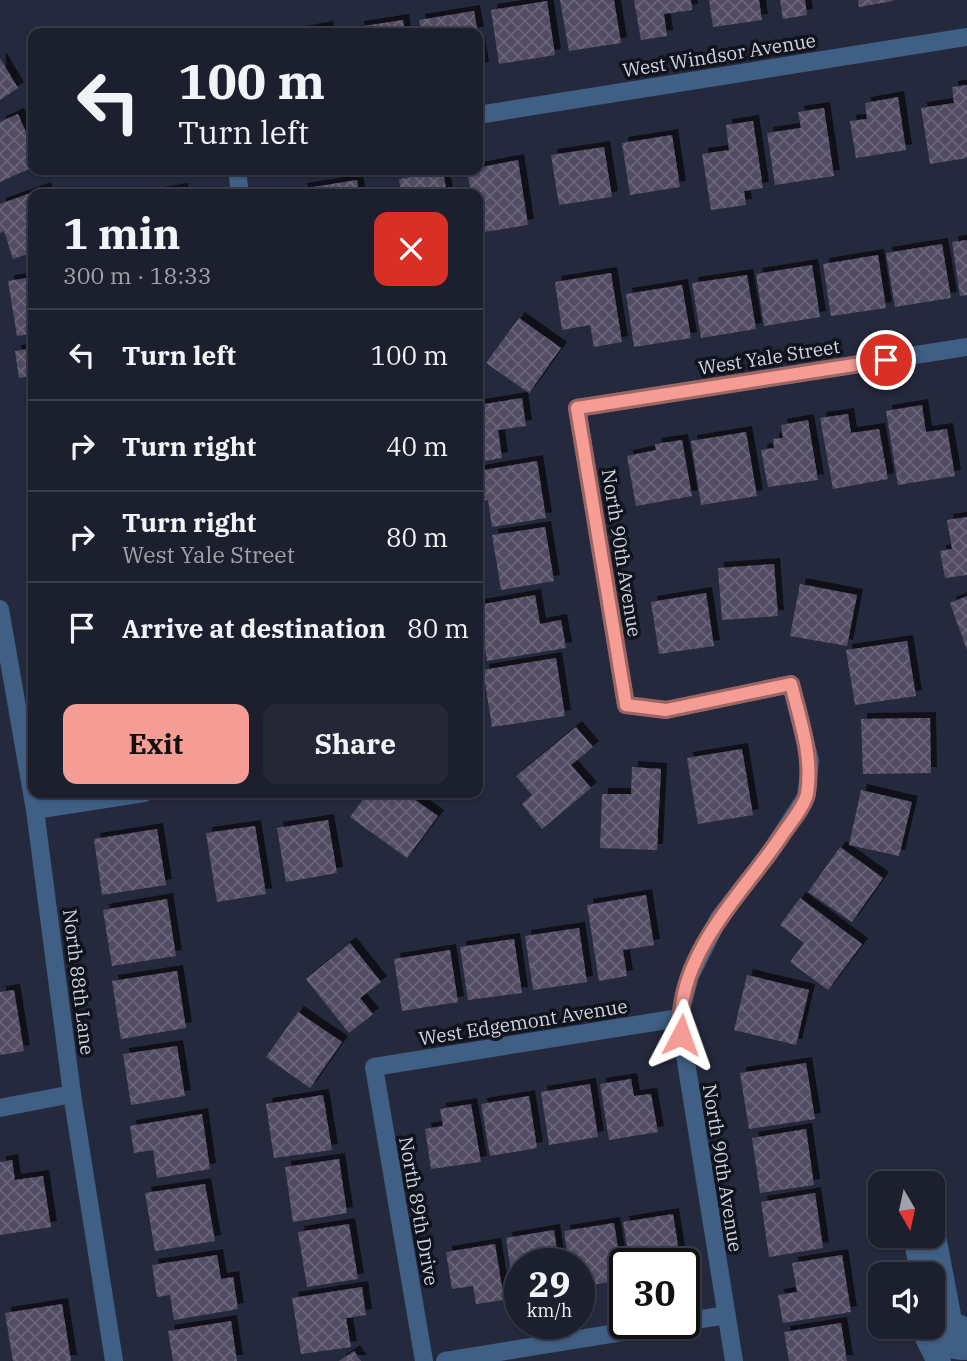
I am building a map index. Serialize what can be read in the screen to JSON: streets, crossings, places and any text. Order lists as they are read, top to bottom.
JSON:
{
  "streets": {
    "street": [
      "West Windsor Avenue",
      "West Yale Street",
      "North 90th Avenue",
      "North 88th Lane",
      "West Edgemont Avenue",
      "North 89th Drive"
    ]
  },
  "crossings": [
    ["West Yale Street", "North 90th Avenue"],
    ["North 90th Avenue", "West Edgemont Avenue"],
    ["West Edgemont Avenue", "North 89th Drive"]
  ],
  "north": "bottom",
  "page": {
    "turn": ["100 m", "Turn left"],
    "heading": ["1 min", "300 m · 18:33"],
    "list": [
      {
        "name": "Turn left",
        "value": "100 m"
      },
      {
        "name": "Turn right",
        "value": "40 m"
      },
      {
        "name": "Turn right",
        "note": "West Yale Street",
        "value": "80 m"
      },
      {
        "name": "Arrive at destination",
        "value": "80 m"
      }
    ],
    "buttons": ["Exit", "Share"],
    "speed": "29 km/h",
    "limit": "30"
  }
}
